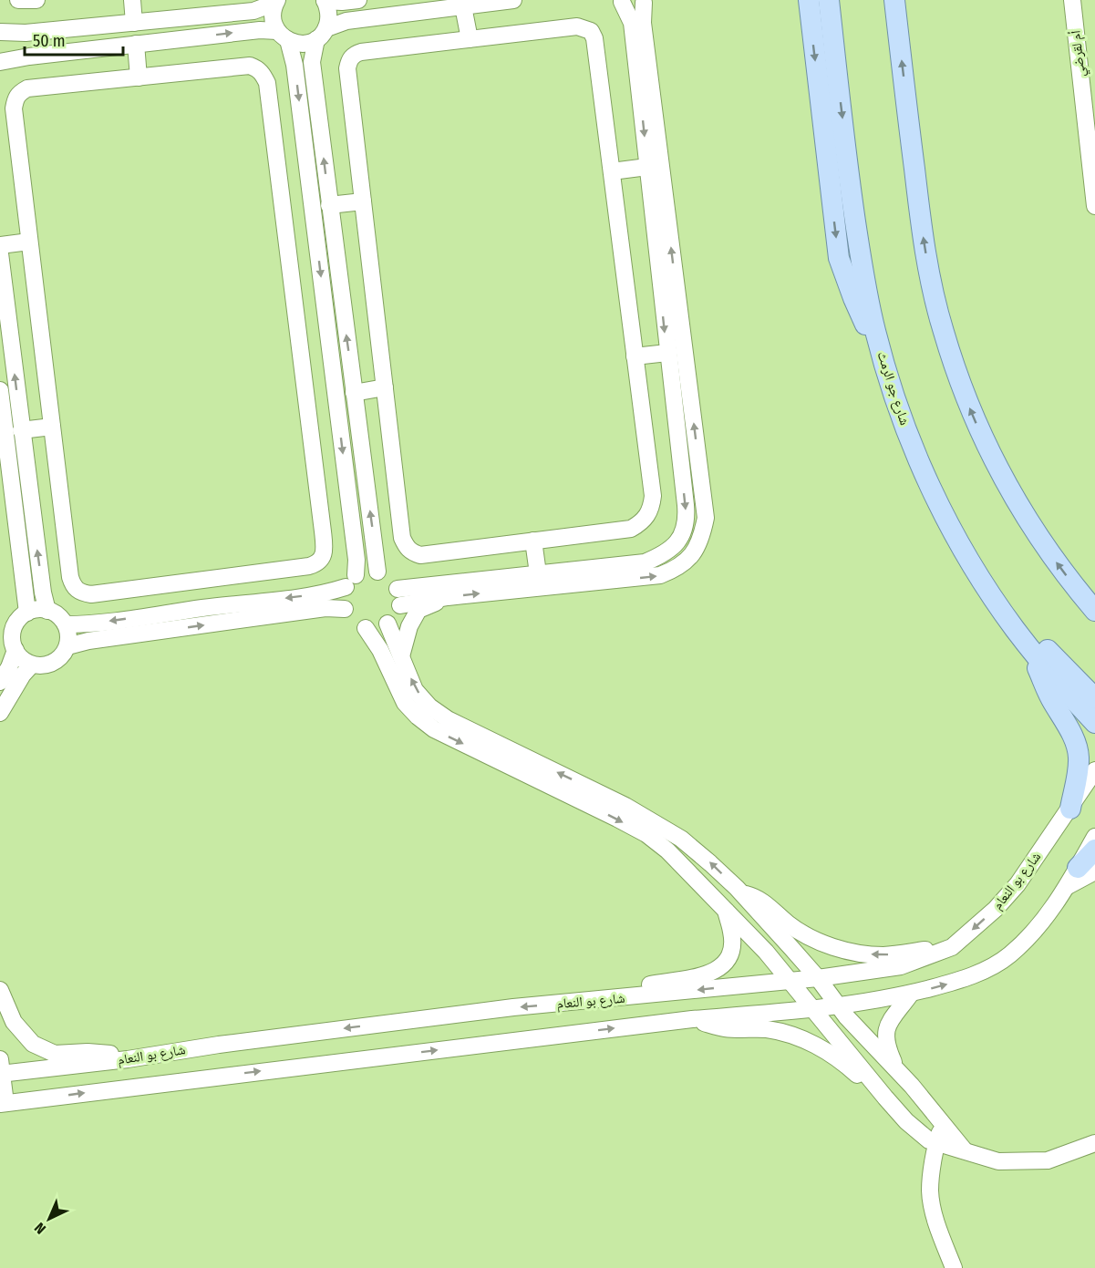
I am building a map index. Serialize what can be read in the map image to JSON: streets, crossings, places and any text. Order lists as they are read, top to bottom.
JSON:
{
  "streets": {
    "main road": ["شارع جو الرمث"],
    "street": ["أم لقرضي", "شارع بو النعام"]
  },
  "scale_bar": "50 m",
  "north": "bottom left"
}
